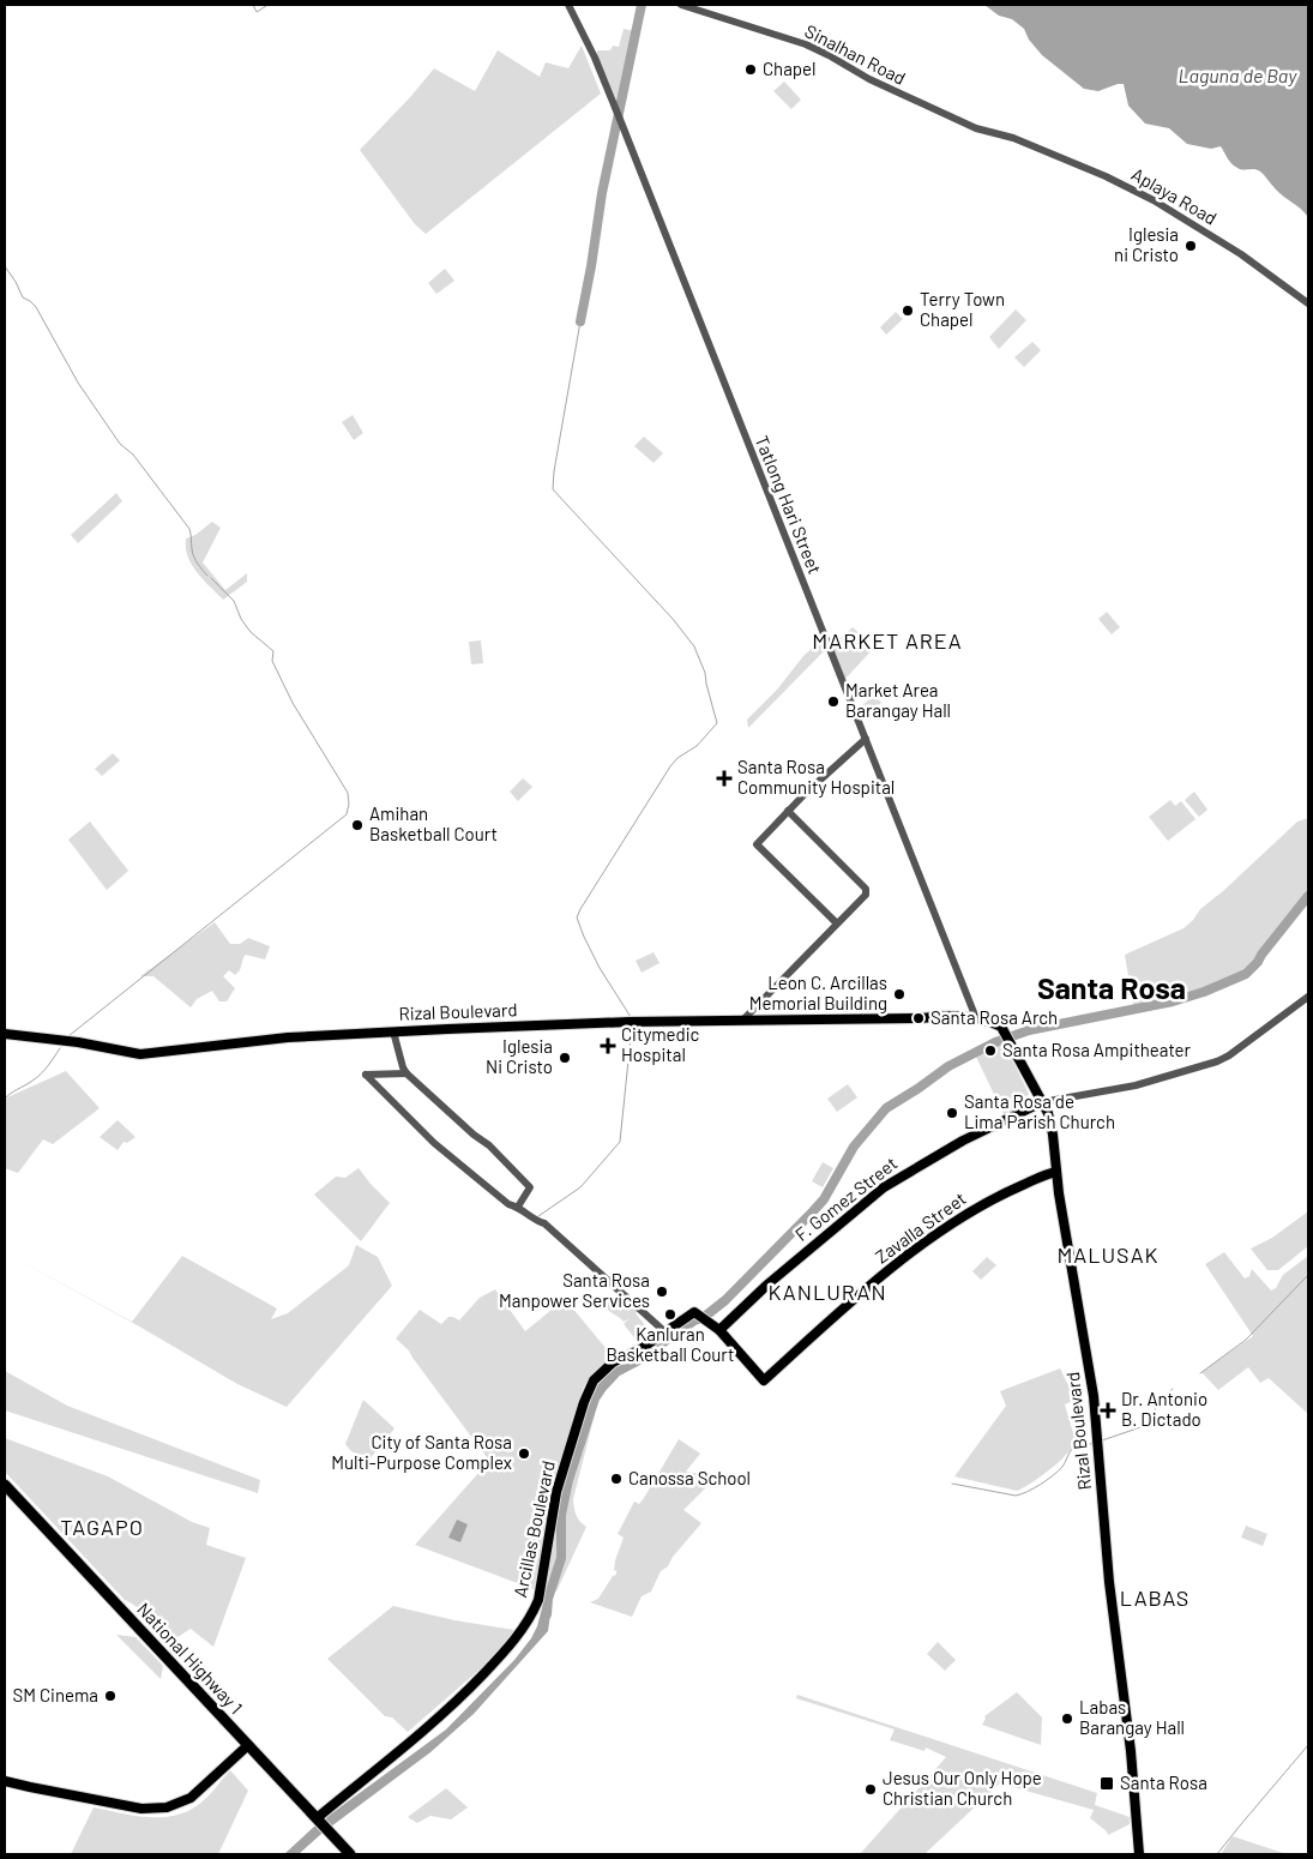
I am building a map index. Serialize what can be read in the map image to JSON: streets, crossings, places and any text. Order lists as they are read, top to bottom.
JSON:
{
  "streets": {
    "highway": ["National Highway 1"],
    "main road": [
      "Rizal Boulevard",
      "F. Gomez Street",
      "Zavalla Street",
      "Arcillas Boulevard"
    ],
    "street": ["Sinalhan Road", "Aplaya Road", "Tatlong Hari Street"]
  },
  "crossings": [
    ["Sinalhan Road", "Aplaya Road"],
    ["Tatlong Hari Street", "Rizal Boulevard"],
    ["Rizal Boulevard", "F. Gomez Street"],
    ["Rizal Boulevard", "Zavalla Street"],
    ["F. Gomez Street", "Arcillas Boulevard"],
    ["Zavalla Street", "Arcillas Boulevard"],
    ["Arcillas Boulevard", "National Highway 1"]
  ],
  "districts": [
    "MARKET AREA",
    "Santa Rosa",
    "MALUSAK",
    "KANLURAN",
    "TAGAPO",
    "LABAS"
  ],
  "water": ["Laguna de Bay"],
  "places": {
    "other": [
      "Chapel",
      "Iglesia ni Cristo",
      "Terry Town Chapel",
      "Market Area Barangay Hall",
      "Amihan Basketball Court",
      "Leon C. Arcillas Memorial Building",
      "Santa Rosa Arch",
      "Santa Rosa Ampitheater",
      "Iglesia Ni Cristo",
      "Santa Rosa de Lima Parish Church",
      "Santa Rosa Manpower Services",
      "Kanluran Basketball Court",
      "City of Santa Rosa Multi-Purpose Complex",
      "Canossa School",
      "SM Cinema",
      "Labas Barangay Hall",
      "Jesus Our Only Hope Christian Church"
    ],
    "health": ["Santa Rosa Community Hospital", "Citymedic Hospital", "Dr. Antonio B. Dictado"],
    "transit": ["Santa Rosa"]
  }
}
